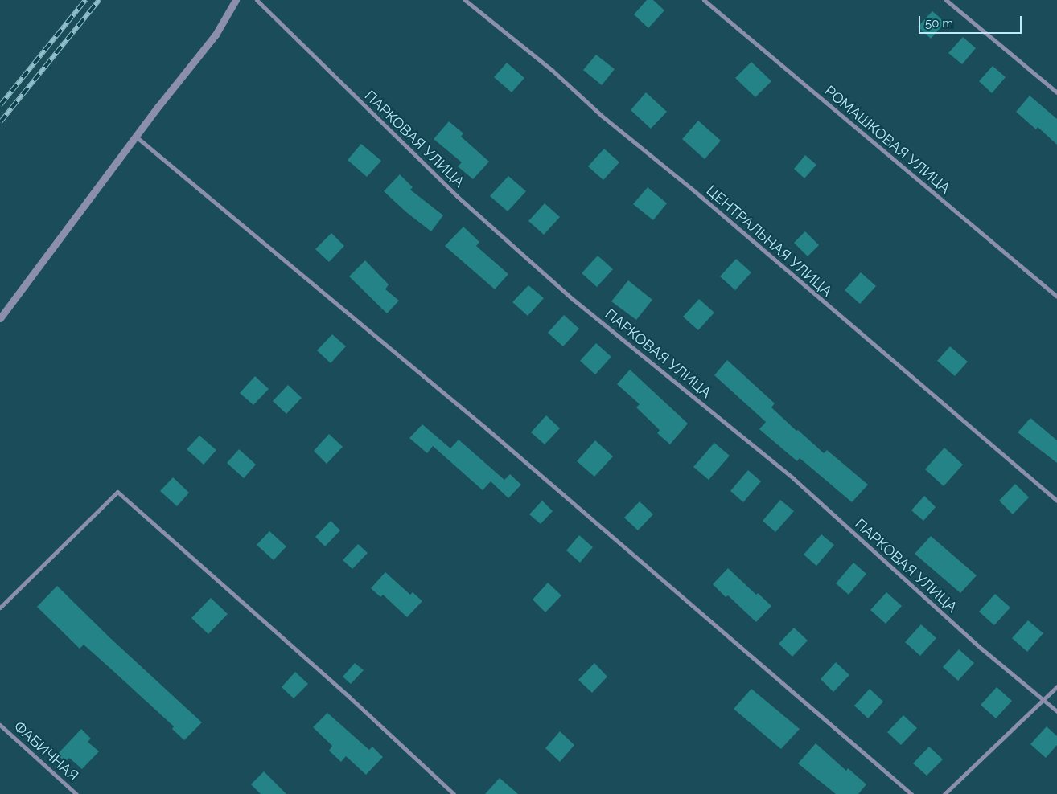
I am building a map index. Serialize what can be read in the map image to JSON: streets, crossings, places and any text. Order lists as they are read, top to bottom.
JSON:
{
  "streets": {
    "street": [
      "ПАРКОВАЯ УЛИЦА",
      "РОМАШКОВАЯ УЛИЦА",
      "ЦЕНТРАЛЬНАЯ УЛИЦА",
      "ФАБИЧНАЯ"
    ]
  },
  "scale_bar": "50 m"
}
